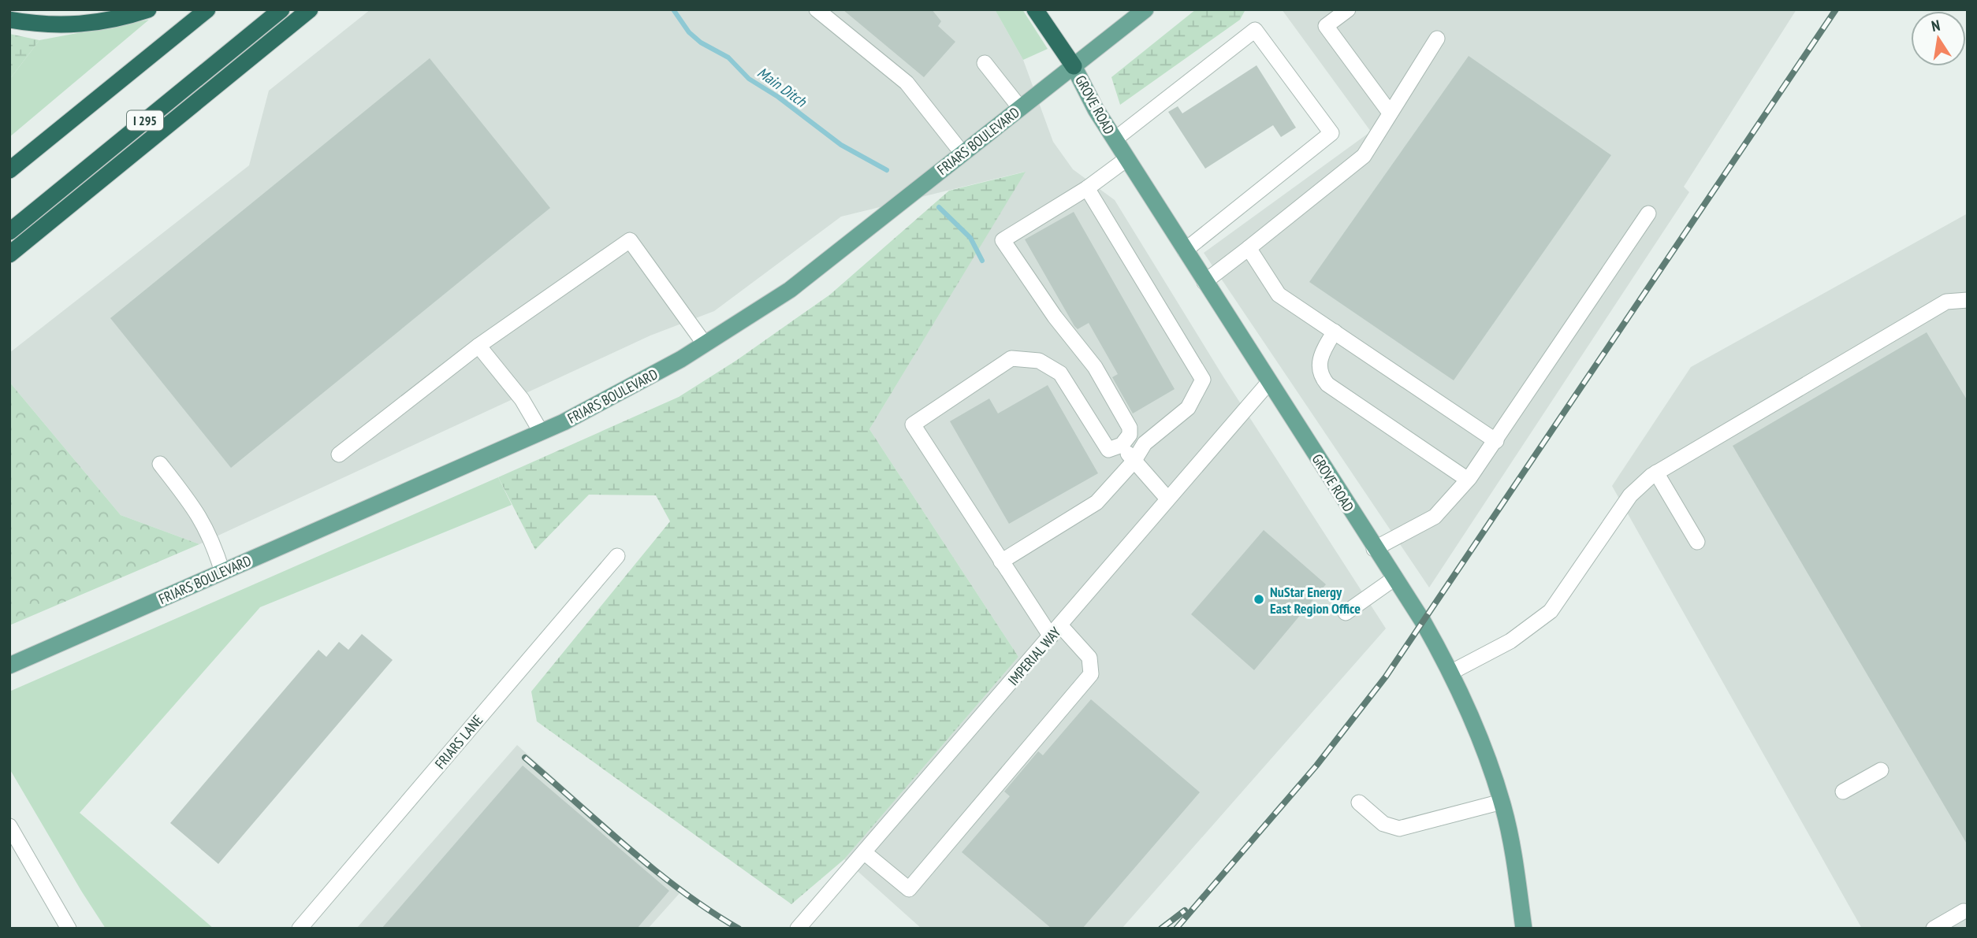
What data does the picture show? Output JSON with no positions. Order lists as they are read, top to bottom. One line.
{"streets":{"highway":["I 295"],"main road":["GROVE ROAD","FRIARS BOULEVARD"],"street":["IMPERIAL WAY","FRIARS LANE"]},"crossings":[["GROVE ROAD","FRIARS BOULEVARD"],["GROVE ROAD","IMPERIAL WAY"]],"water":["Main Ditch"],"places":["NuStar Energy East Region Office"],"north":"top"}
